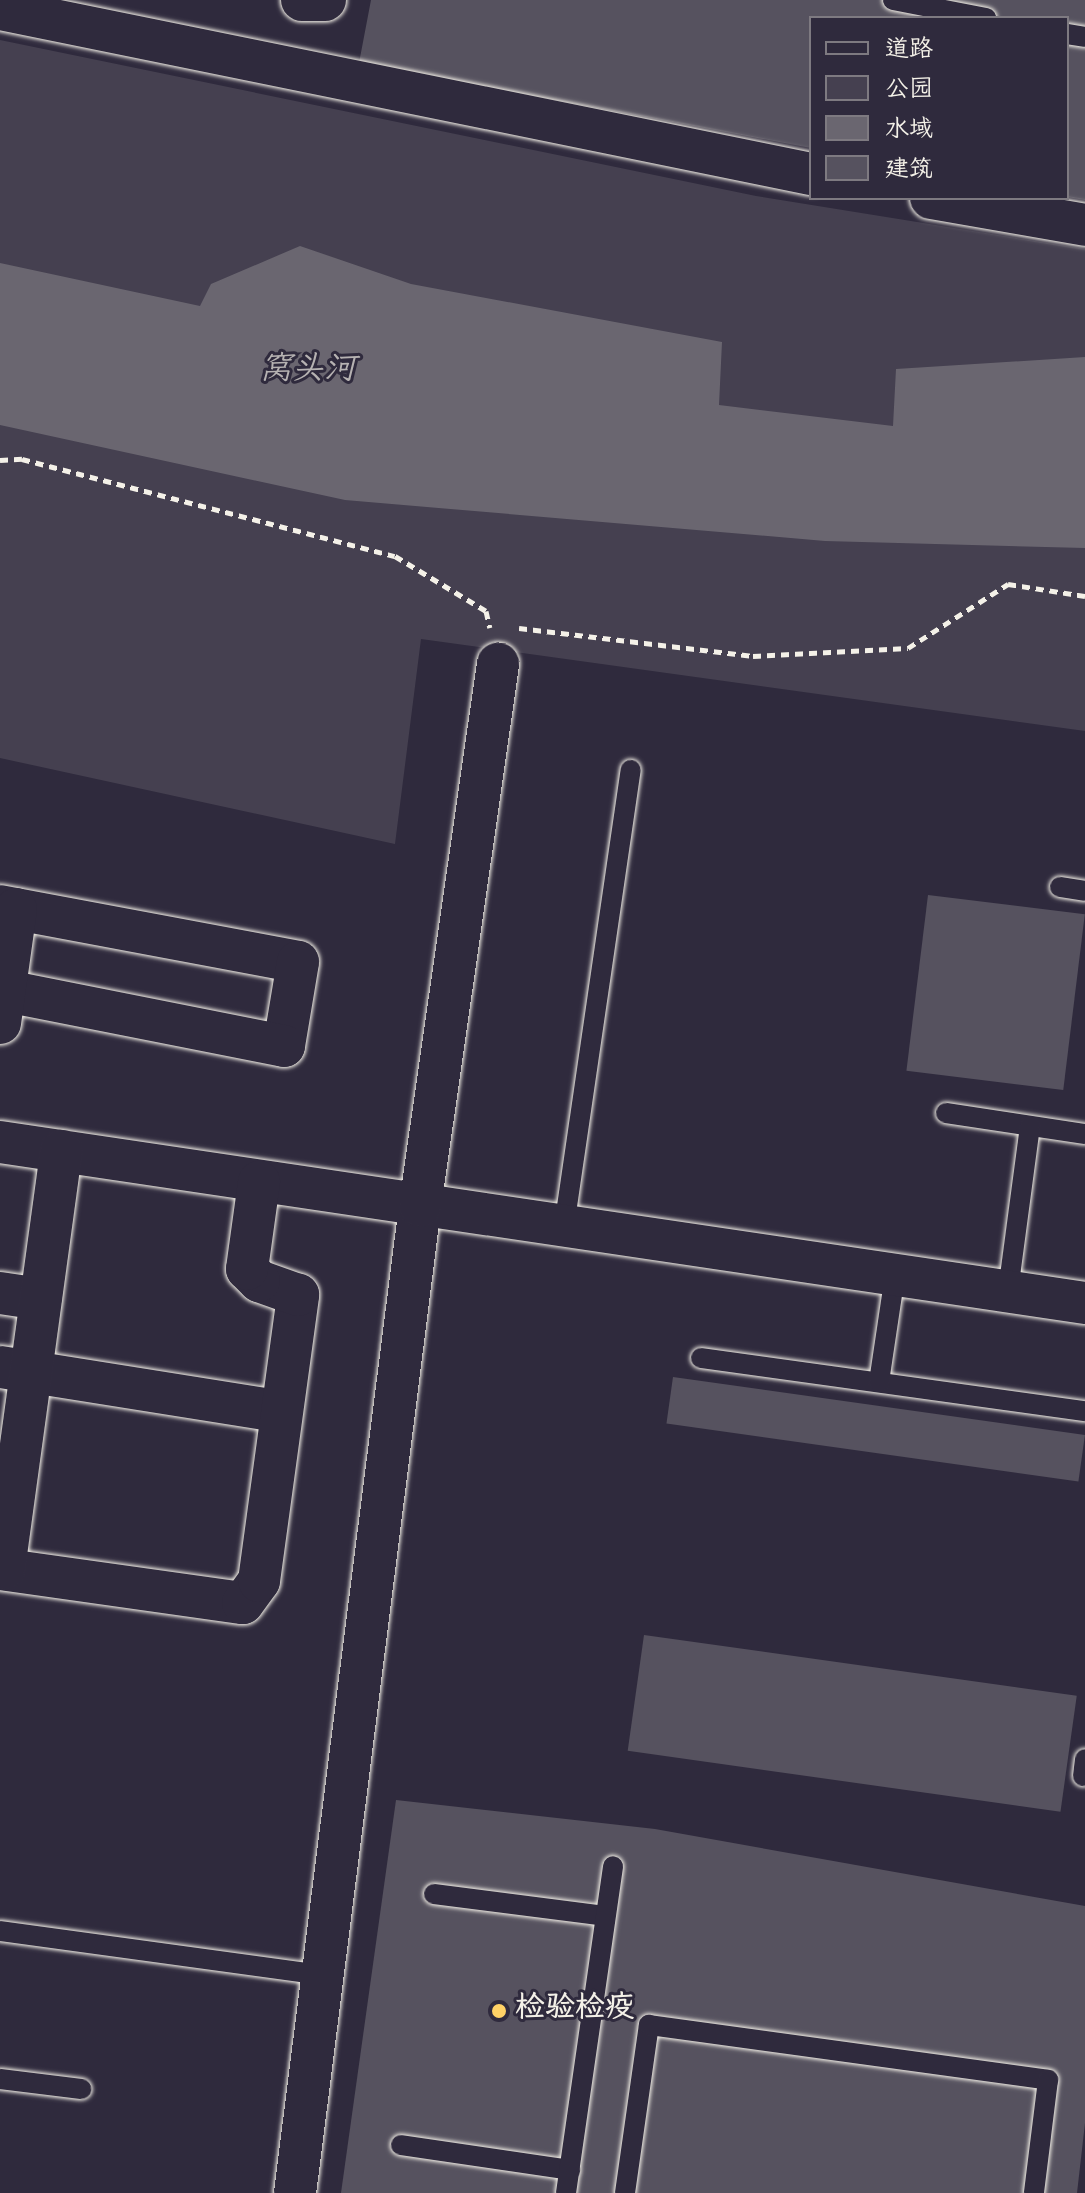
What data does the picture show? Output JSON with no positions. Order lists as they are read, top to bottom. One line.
{"water":["窝头河"],"places":["检验检疫"],"legend":["道路","公园","水域","建筑"]}
